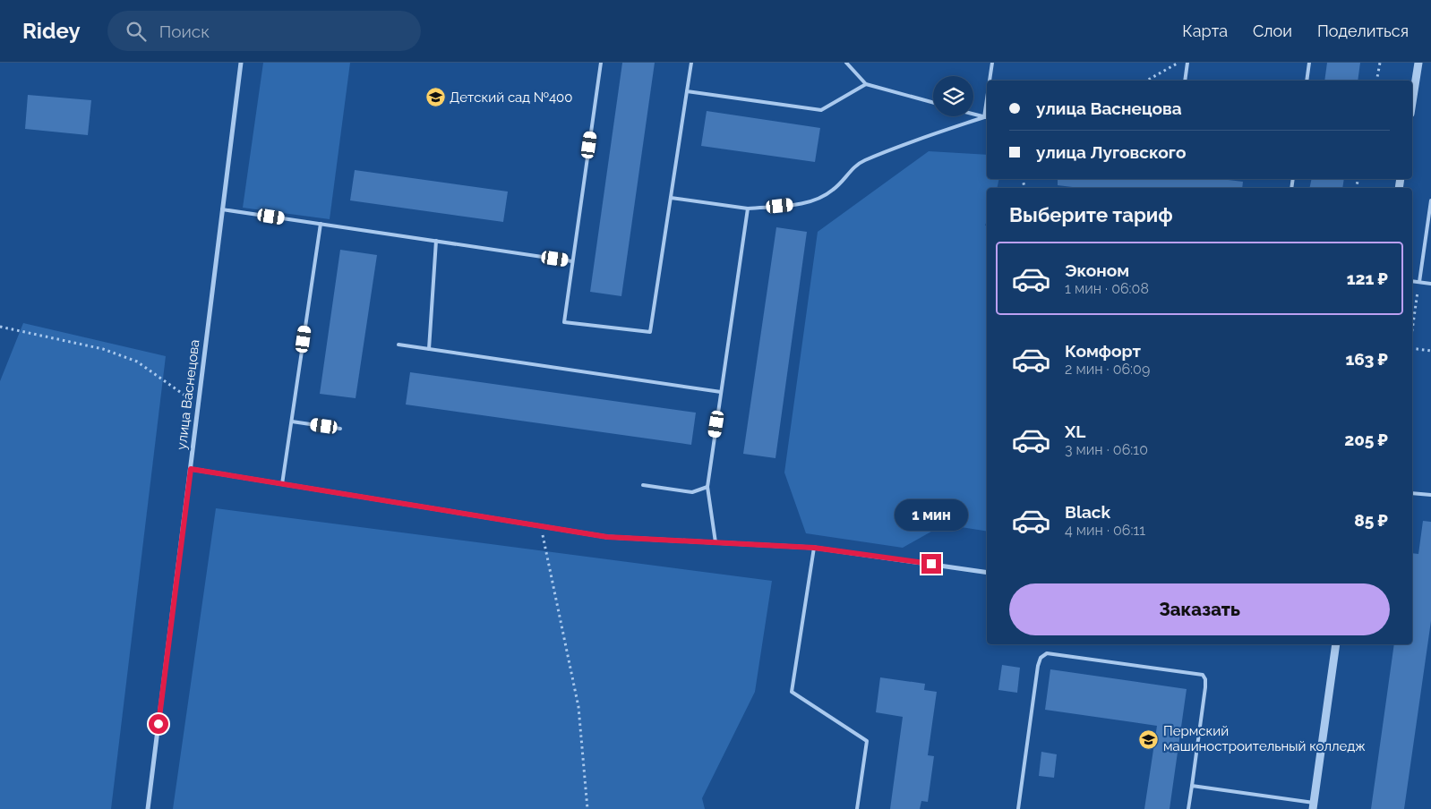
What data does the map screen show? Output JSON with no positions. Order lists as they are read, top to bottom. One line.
{"streets":{"street":["улица Васнецова"]},"places":{"school or university":["Детский сад №400","Пермский машиностроительный колледж"]},"page":{"header":"Ridey","search":"Поиск","nav":["Карта","Слои","Поделиться"],"banner":["улица Васнецова","улица Луговского"],"heading":"Выберите тариф","list":[{"name":"Эконом","note":"1 мин · 06:08","value":"121 ₽"},{"name":"Комфорт","note":"2 мин · 06:09","value":"163 ₽"},{"name":"XL","note":"3 мин · 06:10","value":"205 ₽"},{"name":"Black","note":"4 мин · 06:11","value":"85 ₽"}],"bubble":"1 мин","buttons":"Заказать"}}
